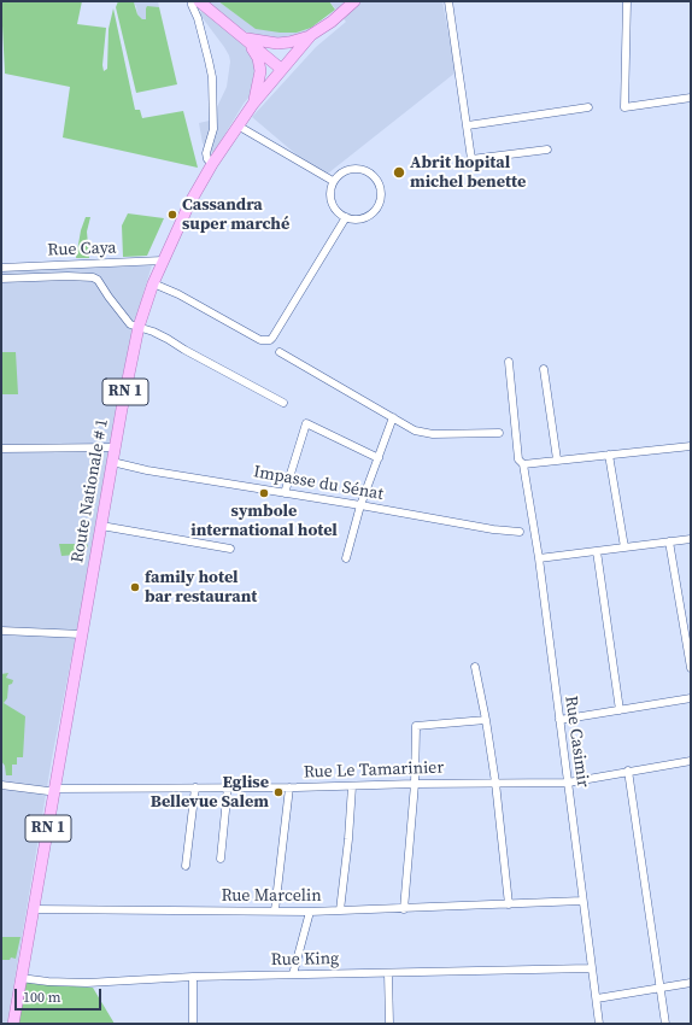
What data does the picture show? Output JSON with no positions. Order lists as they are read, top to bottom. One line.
{"streets":{"main road":["RN 1","Route Nationale # 1"],"street":["Rue Caya","Impasse du Sénat","Rue Casimir","Rue Le Tamarinier","Rue Marcelin","Rue King"]},"crossings":[["Rue Caya","Route Nationale # 1"],["Impasse du Sénat","Route Nationale # 1"],["Route Nationale # 1","Rue Le Tamarinier"],["Route Nationale # 1","Rue Marcelin"],["Route Nationale # 1","Rue King"],["Rue Casimir","Rue Le Tamarinier"],["Rue Casimir","Rue Marcelin"],["Rue Casimir","Rue King"]],"places":["Abrit hopital michel benette","Cassandra super marché","symbole international hotel","family hotel bar restaurant","Eglise Bellevue Salem"],"scale_bar":"100 m"}
